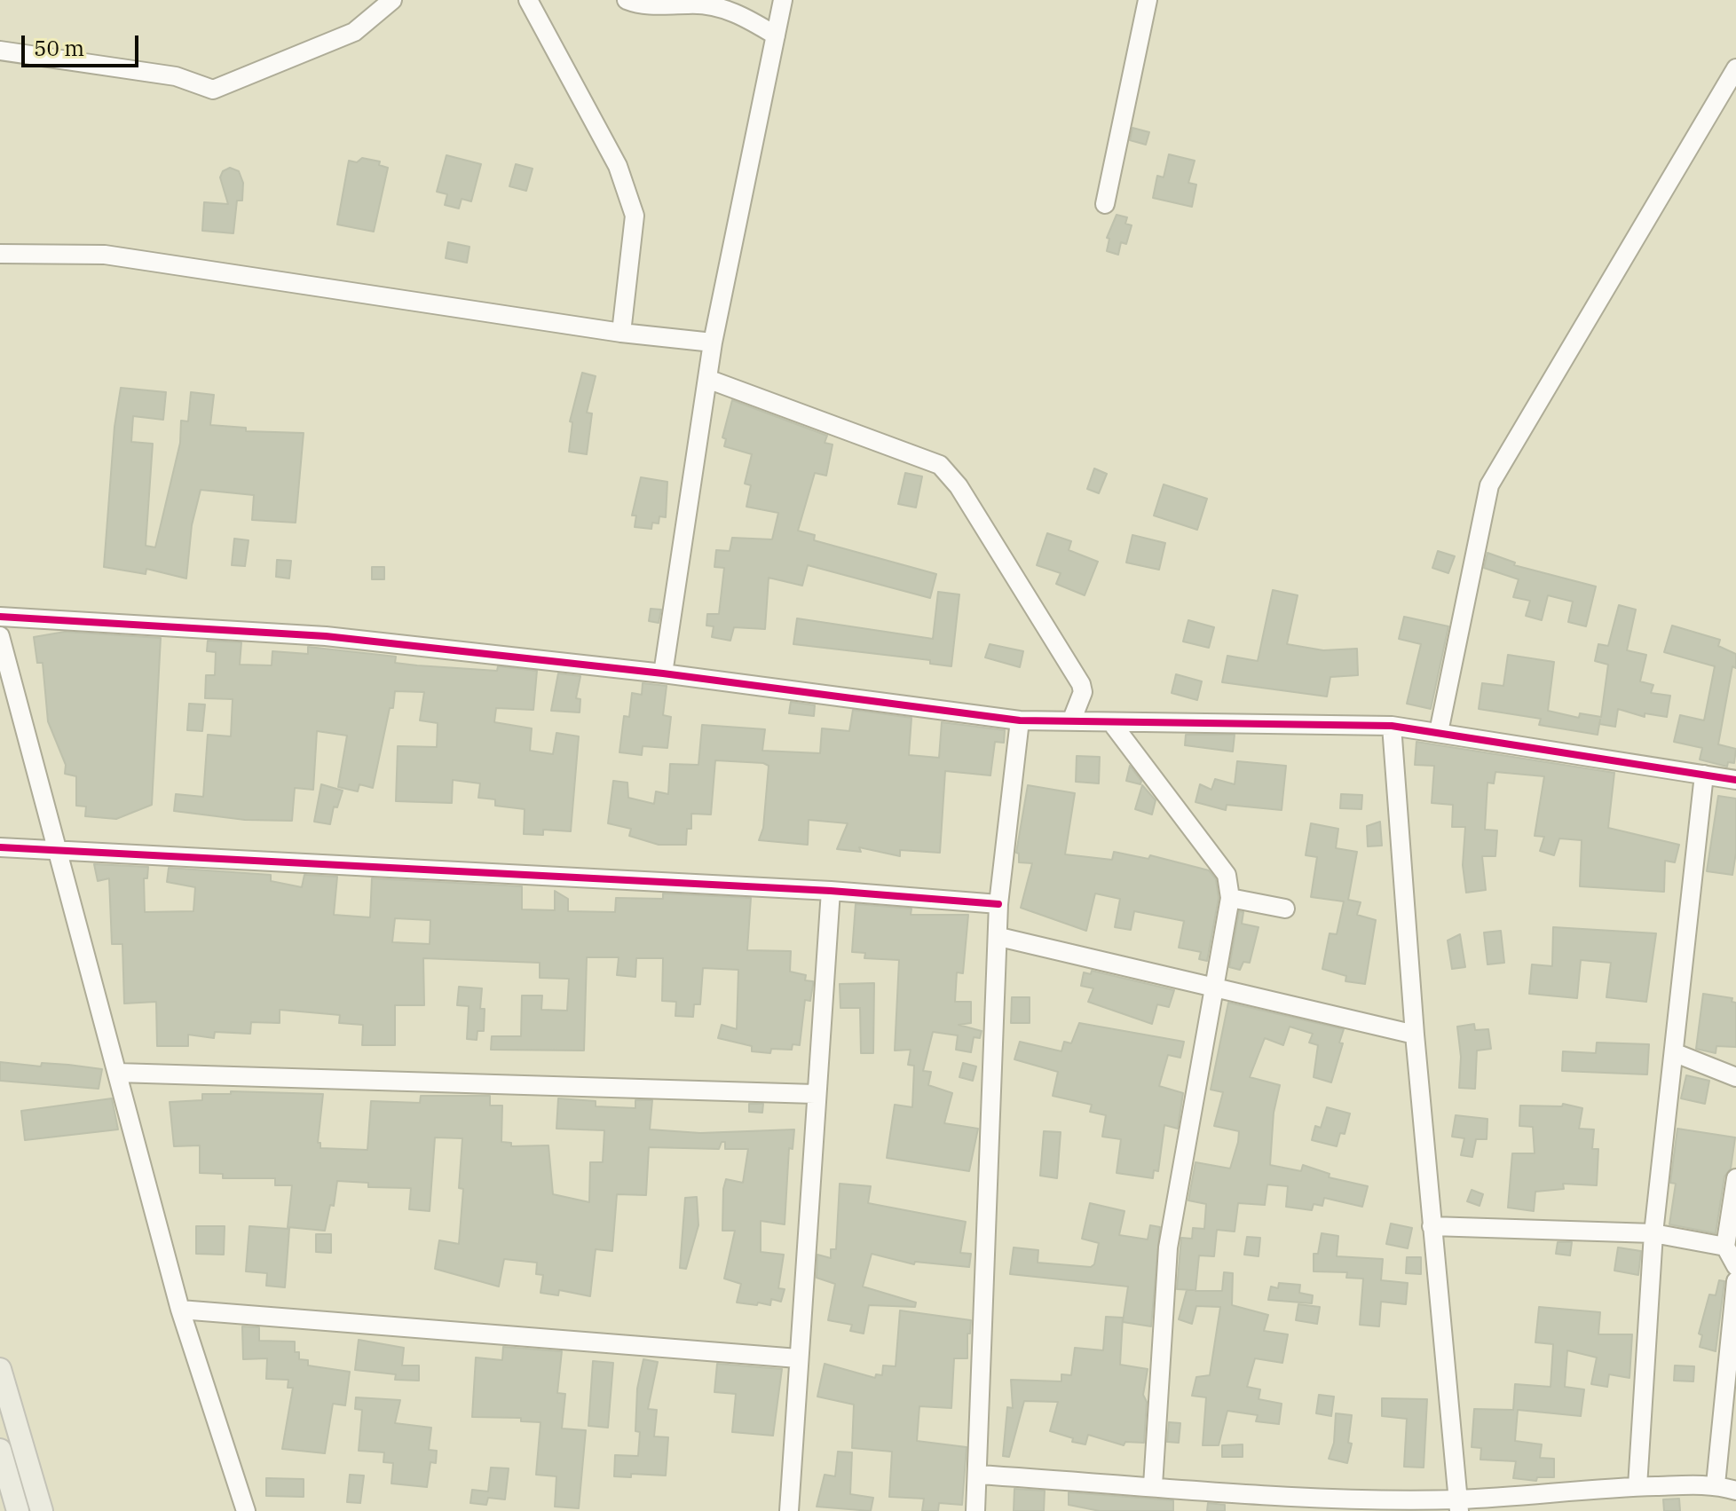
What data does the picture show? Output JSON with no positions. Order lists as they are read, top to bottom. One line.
{"scale_bar":"50 m"}
